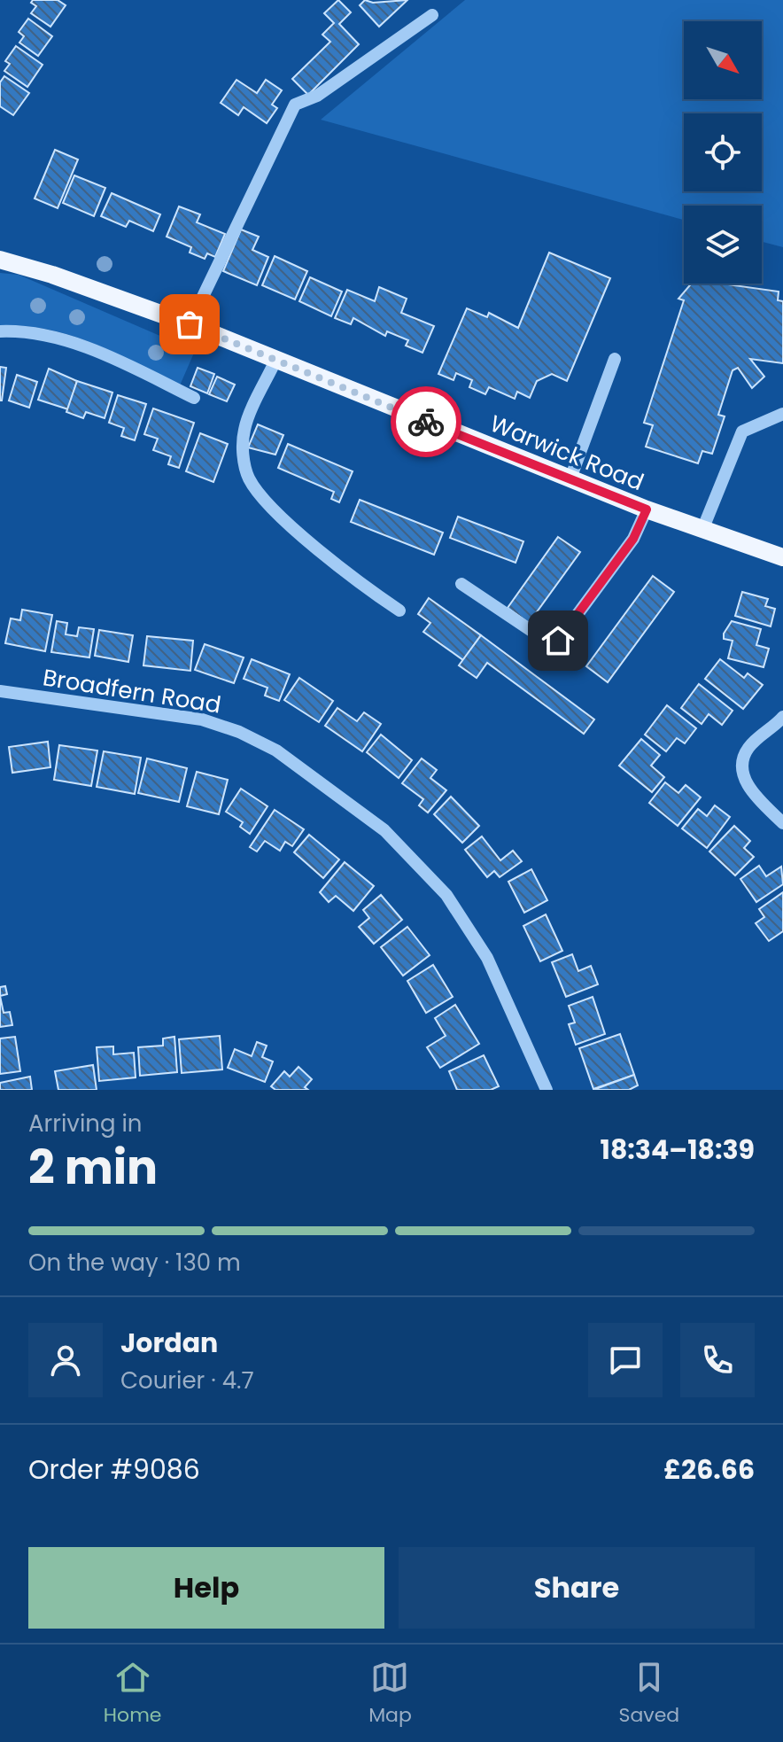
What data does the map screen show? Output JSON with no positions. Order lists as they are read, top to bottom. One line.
{"streets":{"main road":["Warwick Road"],"street":["Broadfern Road"]},"north":"bottom right","page":{"heading":["2 min","Arriving in","18:34–18:39"],"panel":["Jordan","Courier · 4.7","Order #9086","£26.66"],"bar":"On the way · 130 m","buttons":["Help","Share"],"tabs":["Home","Map","Saved"]}}
